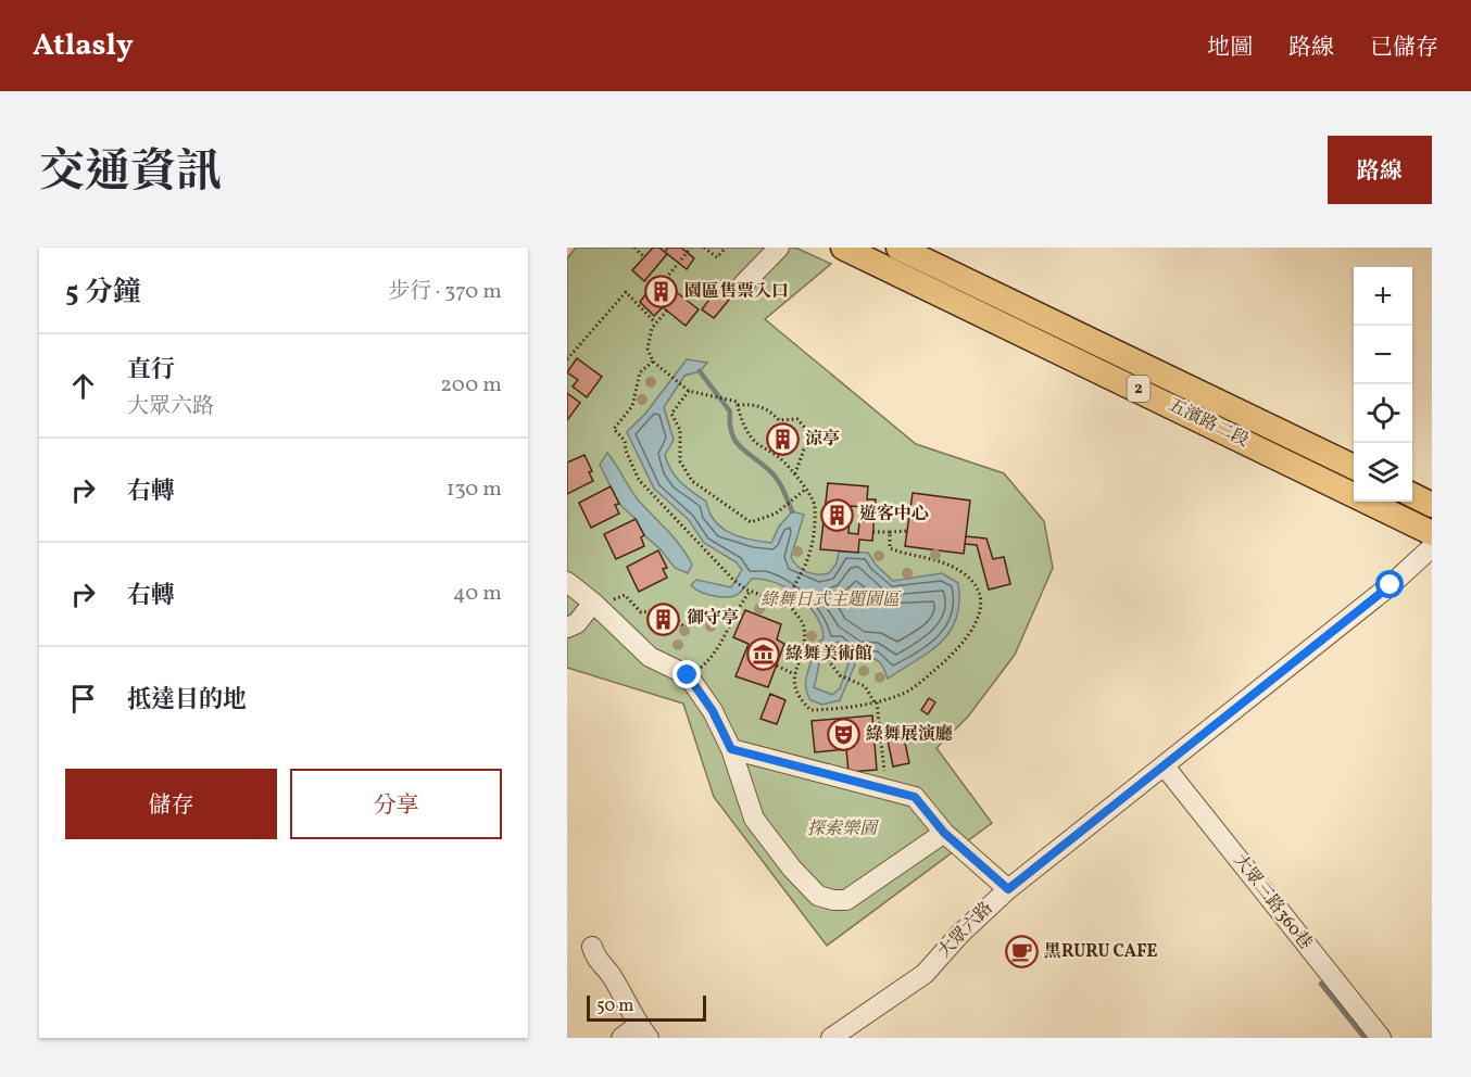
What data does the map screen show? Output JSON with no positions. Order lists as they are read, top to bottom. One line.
{"streets":{"main road":["2","五濱路二段"],"street":["大眾三路360巷","大眾六路"]},"crossings":[["大眾三路360巷","大眾六路"]],"parks":["綠舞日式主題園區","探索樂園"],"places":{"building":["園區售票入口","涼亭","遊客中心","御守亭"],"museum":["綠舞美術館"],"theatre":["綠舞展演廳"],"cafe":["黑RURU CAFE"]},"scale_bar":"50 m","page":{"header":"Atlasly","nav":["地圖","路線","已儲存"],"title":"交通資訊","buttons":["路線",["儲存","分享"]],"heading":["5 分鐘","步行 · 370 m"],"map_buttons":["+","−"],"list":[["直行","大眾六路","200 m"],["右轉","130 m"],["右轉","40 m"],"抵達目的地"],"scale":"50 m"}}
